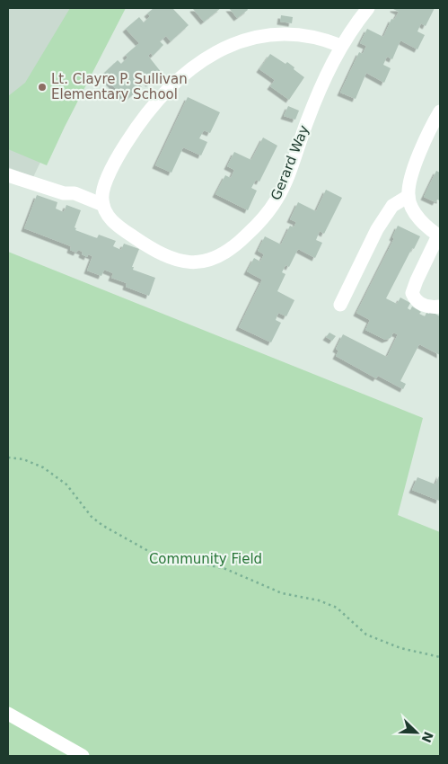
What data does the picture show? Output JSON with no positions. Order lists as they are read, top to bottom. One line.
{"streets":{"street":["Gerard Way"]},"parks":["Community Field"],"places":["Lt. Clayre P. Sullivan Elementary School"],"north":"bottom right"}
